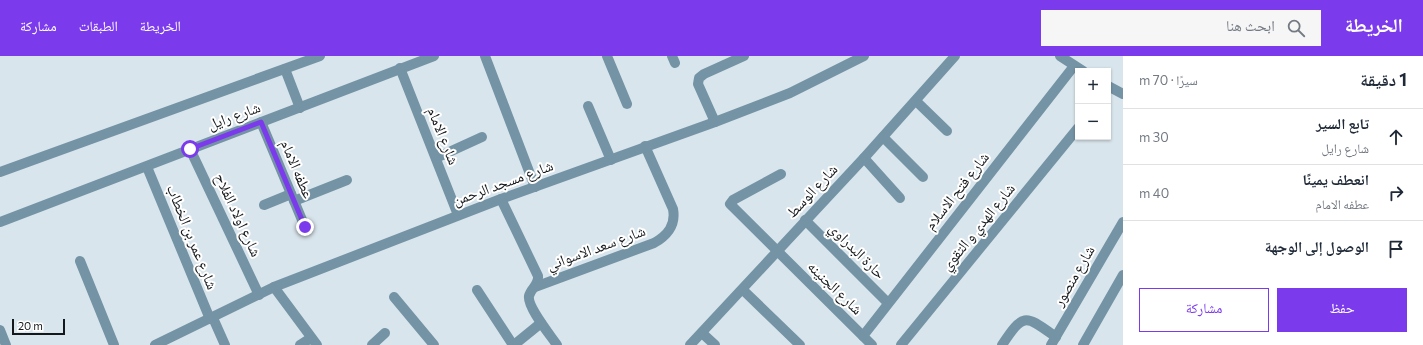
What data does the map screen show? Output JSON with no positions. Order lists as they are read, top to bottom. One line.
{"streets":{"street":["شارع رايل","شارع الامام","عطفه الامام","شارع مسجد الرحمن","شارع الوسط","شارع فتح الاسلام","شارع اولاد الفلاح","شارع الهدي و التقوي","شارع عمر بن الخطاب","شارع سعد الاسواني","حارة البدراوي","شارع منصور","شارع الجنينه"]},"crossings":[["شارع رايل","شارع الامام"],["شارع رايل","عطفه الامام"],["شارع رايل","شارع اولاد الفلاح"],["شارع رايل","شارع عمر بن الخطاب"],["شارع الامام","شارع مسجد الرحمن"],["شارع مسجد الرحمن","شارع اولاد الفلاح"],["شارع مسجد الرحمن","شارع عمر بن الخطاب"],["شارع مسجد الرحمن","شارع سعد الاسواني"],["شارع الوسط","حارة البدراوي"],["شارع الوسط","شارع الجنينه"],["شارع فتح الاسلام","حارة البدراوي"],["شارع فتح الاسلام","شارع الجنينه"]],"scale_bar":"20 m","page":{"header":"الخريطة","search":"ابحث هنا","nav":["الخريطة","الطبقات","مشاركة"],"heading":["1 دقيقة","سيرًا · 70 m"],"map_buttons":["+","−"],"list":[["تابع السير","شارع رايل","30 m"],["انعطف يمينًا","عطفه الامام","40 m"],"الوصول إلى الوجهة"],"buttons":["حفظ","مشاركة"],"scale":"20 m"}}
